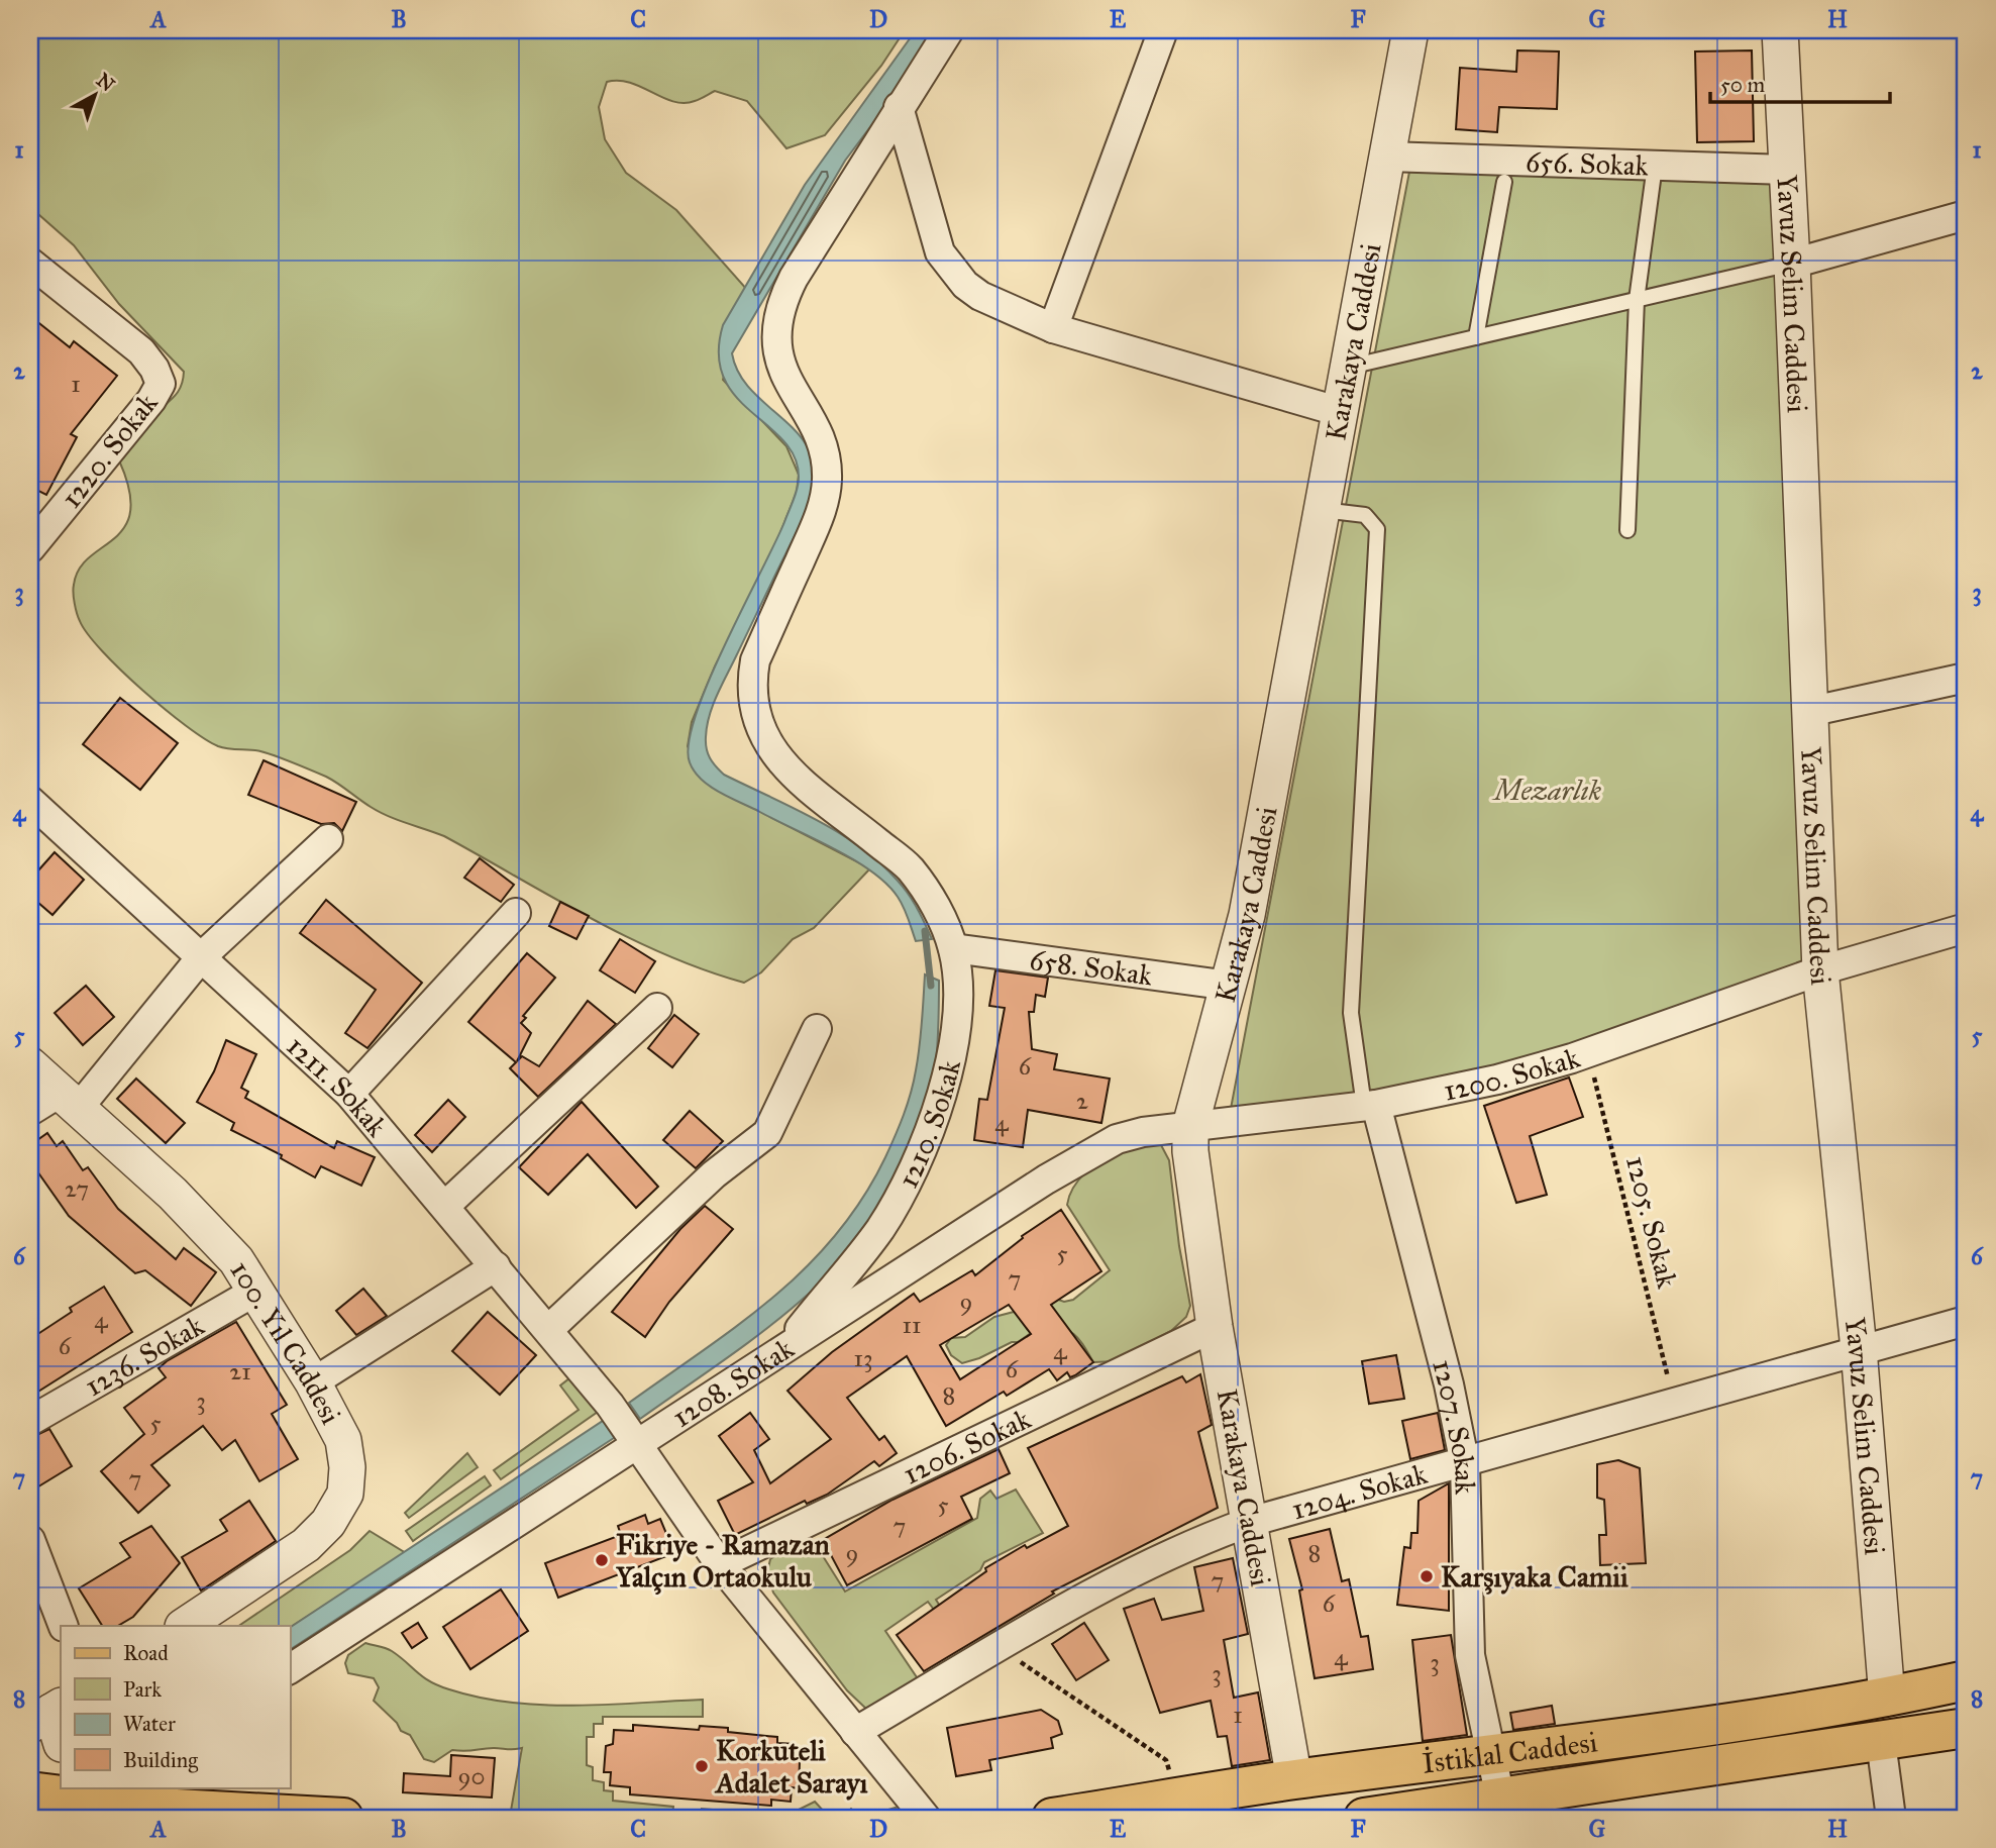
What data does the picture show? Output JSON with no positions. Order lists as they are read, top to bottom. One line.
{"streets":{"main road":["İstiklal Caddesi"],"street":["656. Sokak","Yavuz Selim Caddesi","Karakaya Caddesi","1220. Sokak","658. Sokak","1200. Sokak","1211. Sokak","1210. Sokak","100. Yıl Caddesi","1236. Sokak","1208. Sokak","1207. Sokak","1206. Sokak","1204. Sokak"],"path":["1205. Sokak"]},"crossings":[["656. Sokak","Yavuz Selim Caddesi"],["656. Sokak","Karakaya Caddesi"],["Yavuz Selim Caddesi","1200. Sokak"],["Yavuz Selim Caddesi","1204. Sokak"],["Yavuz Selim Caddesi","İstiklal Caddesi"],["Karakaya Caddesi","658. Sokak"],["Karakaya Caddesi","1200. Sokak"],["Karakaya Caddesi","1208. Sokak"],["Karakaya Caddesi","1206. Sokak"],["Karakaya Caddesi","1204. Sokak"],["Karakaya Caddesi","İstiklal Caddesi"],["658. Sokak","1210. Sokak"],["1200. Sokak","1205. Sokak"],["1200. Sokak","1208. Sokak"],["1200. Sokak","1207. Sokak"],["1211. Sokak","1208. Sokak"],["1211. Sokak","1206. Sokak"],["1211. Sokak","1204. Sokak"],["1210. Sokak","1208. Sokak"],["1205. Sokak","1204. Sokak"],["100. Yıl Caddesi","1236. Sokak"],["1207. Sokak","1204. Sokak"],["1207. Sokak","İstiklal Caddesi"]],"parks":["Mezarlık"],"places":["Fikriye - Ramazan Yalçın Ortaokulu","Karşıyaka Camii","Korkuteli Adalet Sarayı"],"house_numbers":["1","6","2","4","27","5","7","9","4","11","6","4","13","6","21","8","3","5","7","5","7","9","8","7","6","4","3","3","1","90"],"legend":["Road","Park","Water","Building"],"scale_bar":"50 m","north":"top right","grid":{"columns":["A","B","C","D","E","F","G","H"],"rows":["1","2","3","4","5","6","7","8"]}}
